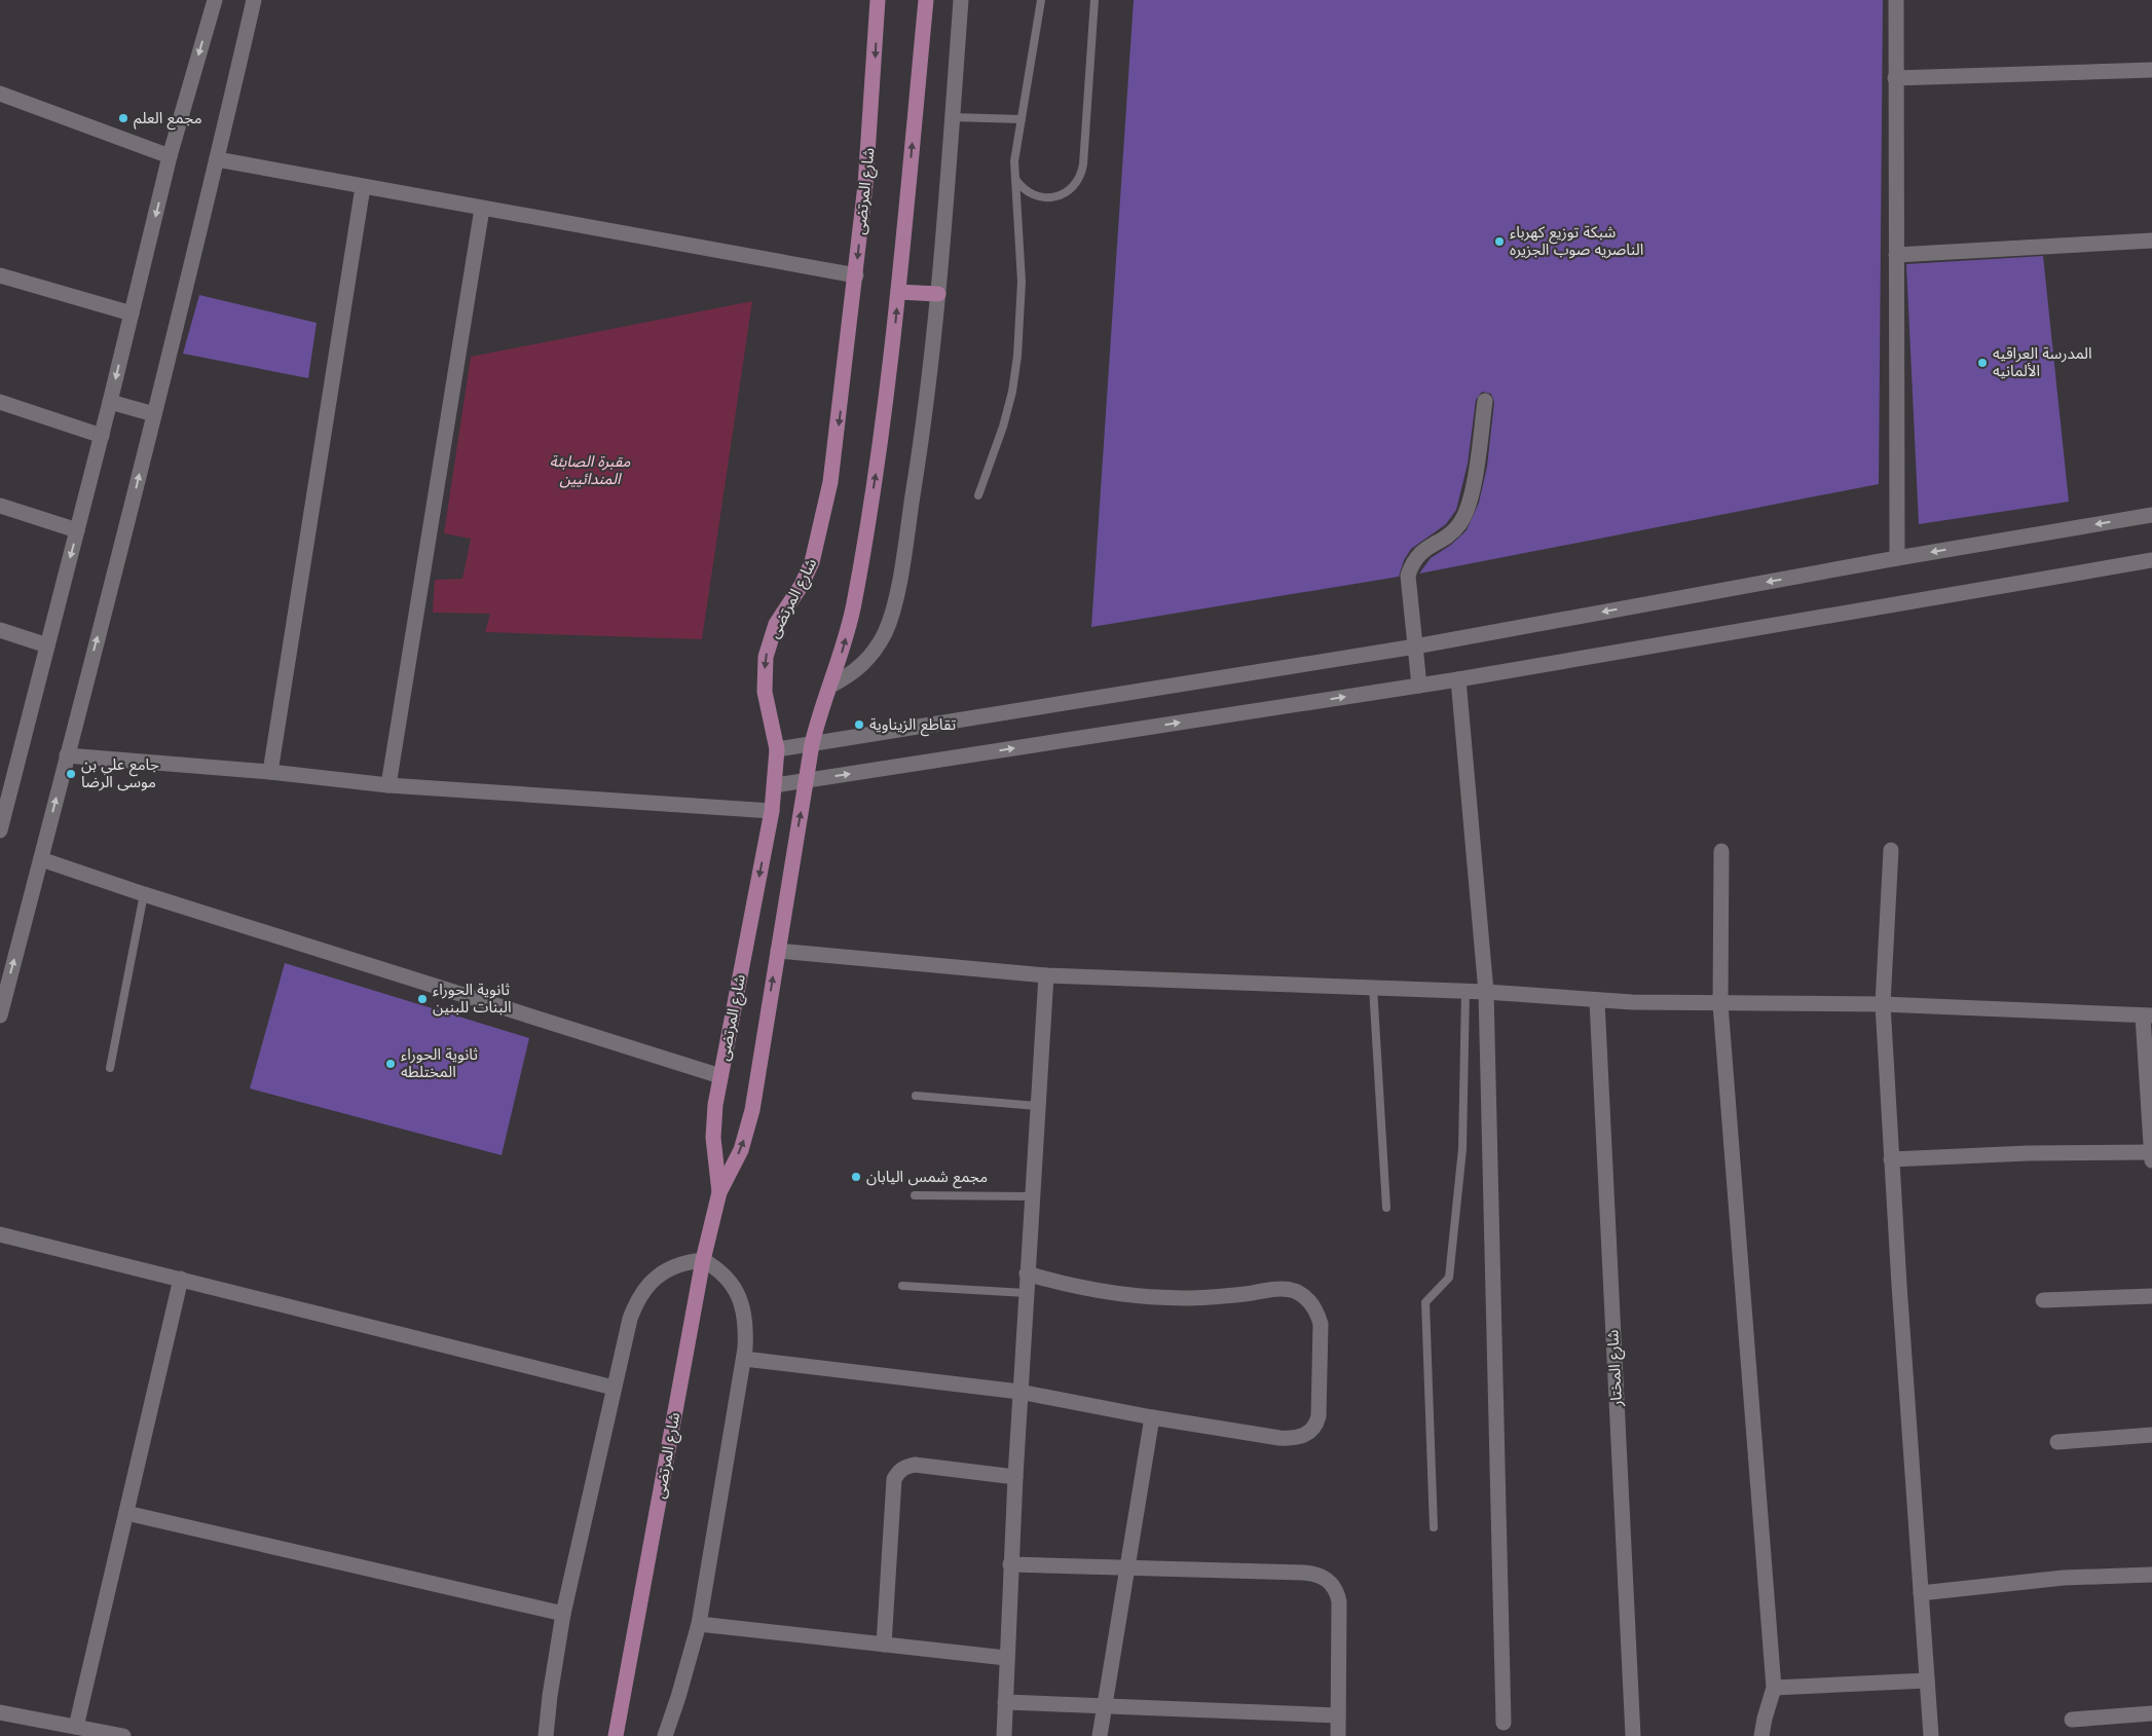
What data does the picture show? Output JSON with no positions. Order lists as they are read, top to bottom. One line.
{"streets":{"main road":["شارع المرتضى"],"street":["شارع المختار"]},"parks":["مقبرة الصابئة المندائيين"],"places":["مجمع العلم","شبكة توزيع كهرباء الناصريه صوب الجزيره","المدرسة العراقيه الألمانيه","تقاطع الزيناوية","جامع علي بن موسى الرضا","ثانوية الحوراء البنات للبنين","ثانوية الحوراء المختلطه","مجمع شمس اليابان"]}
